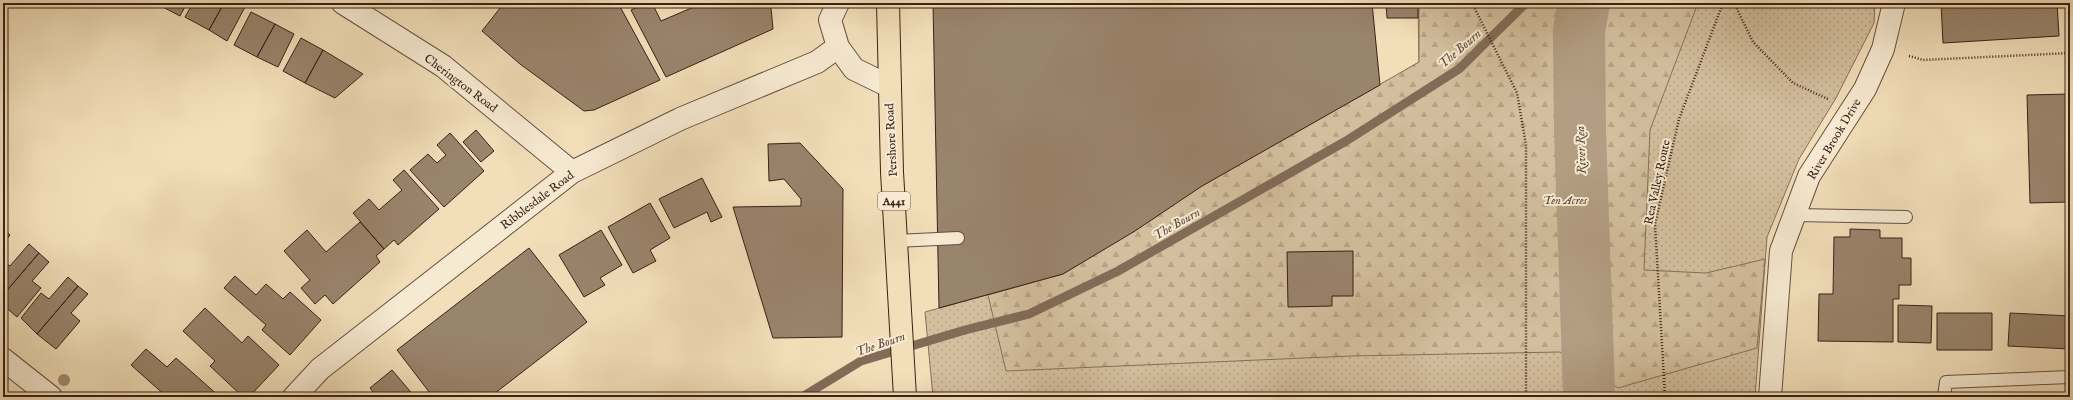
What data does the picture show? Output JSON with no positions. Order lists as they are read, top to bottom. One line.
{"streets":{"main road":["Pershore Road","A441"],"street":["Cherington Road","River Brook Drive","Ribblesdale Road"],"path":["Rea Valley Route"]},"crossings":[["Cherington Road","Ribblesdale Road"]],"water":["The Bourn","River Rea"],"parks":["Ten Acres"]}
